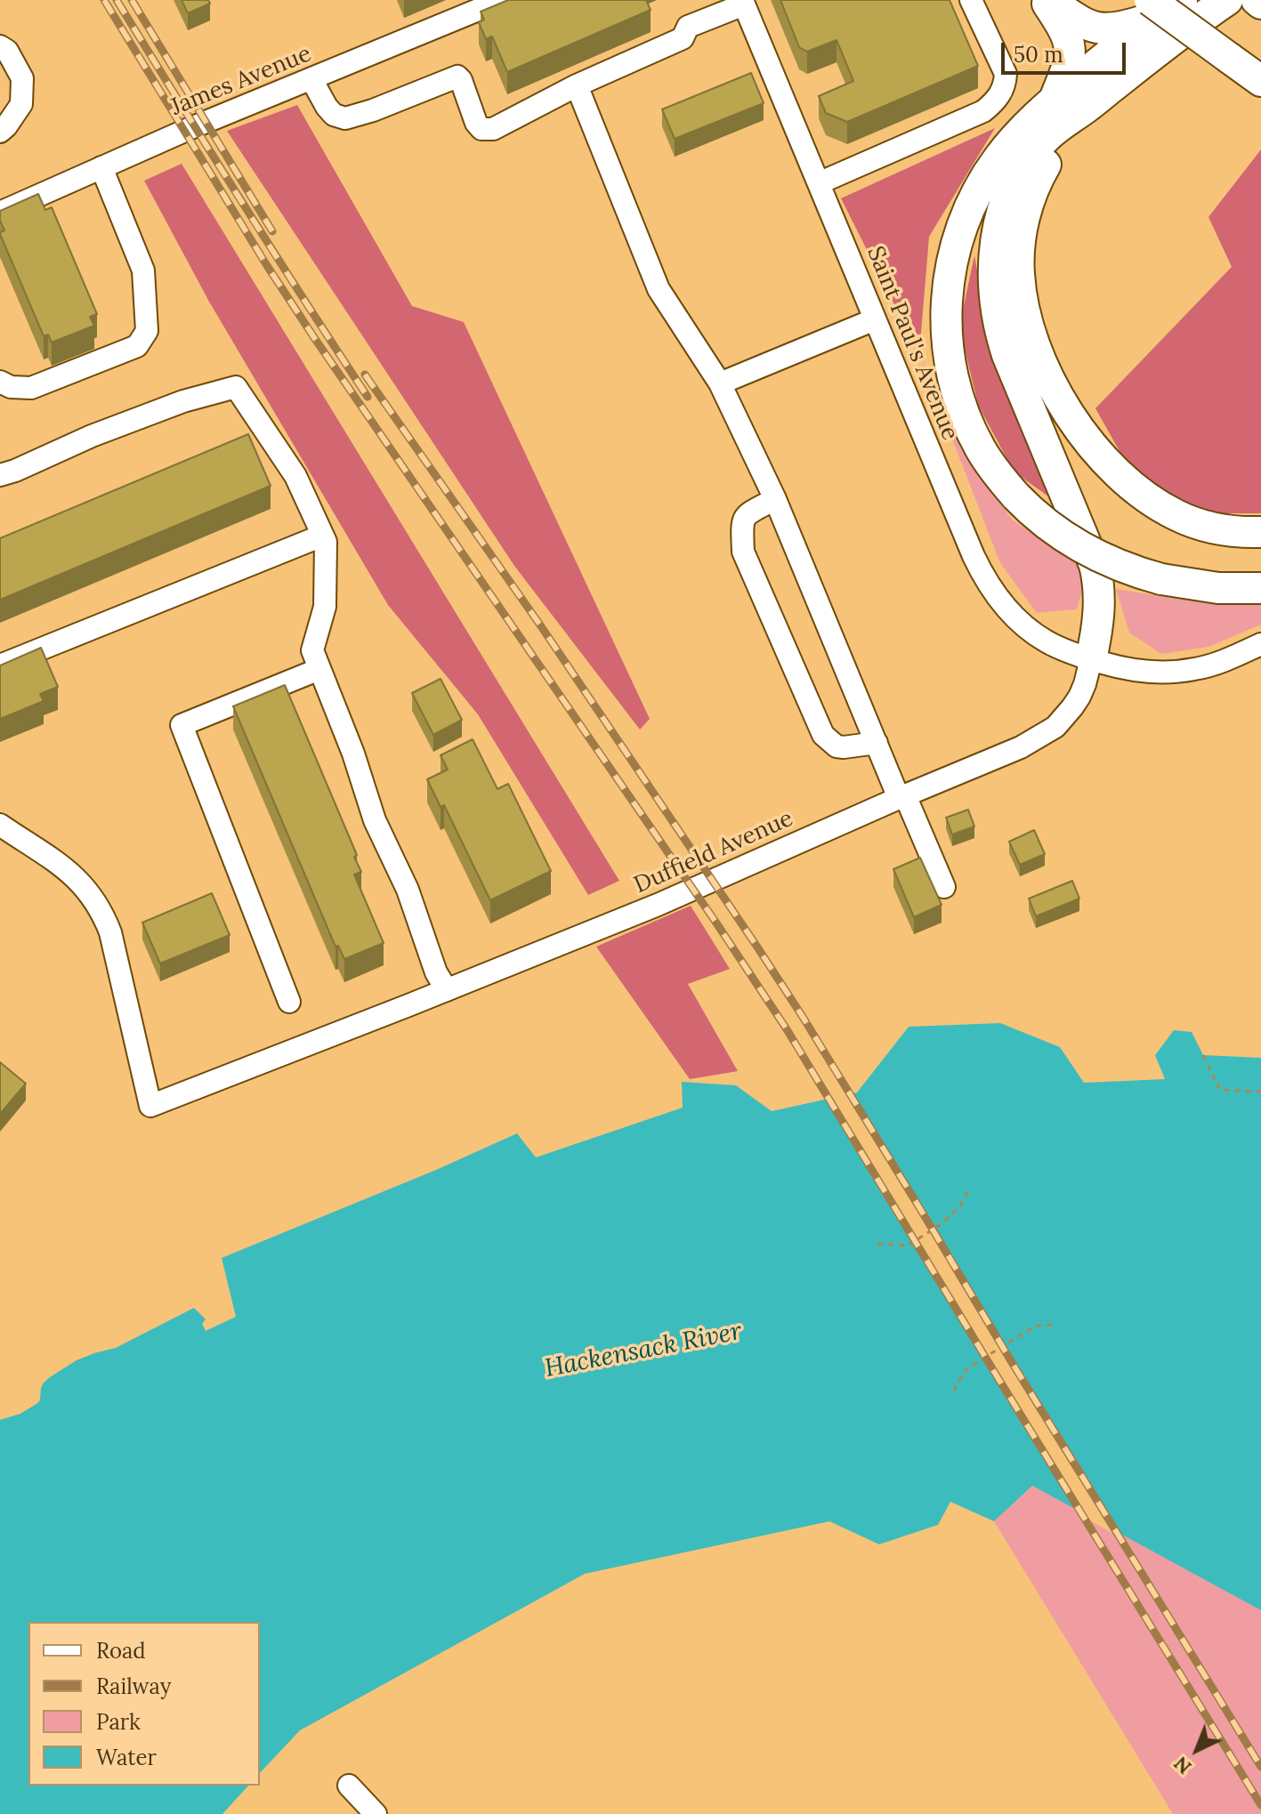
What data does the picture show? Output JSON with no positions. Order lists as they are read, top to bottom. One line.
{"streets":{"street":["James Avenue","Saint Paul's Avenue","Duffield Avenue"]},"crossings":[["Saint Paul's Avenue","Duffield Avenue"]],"water":["Hackensack River"],"legend":["Road","Railway","Park","Water"],"scale_bar":"50 m","north":"bottom left"}
